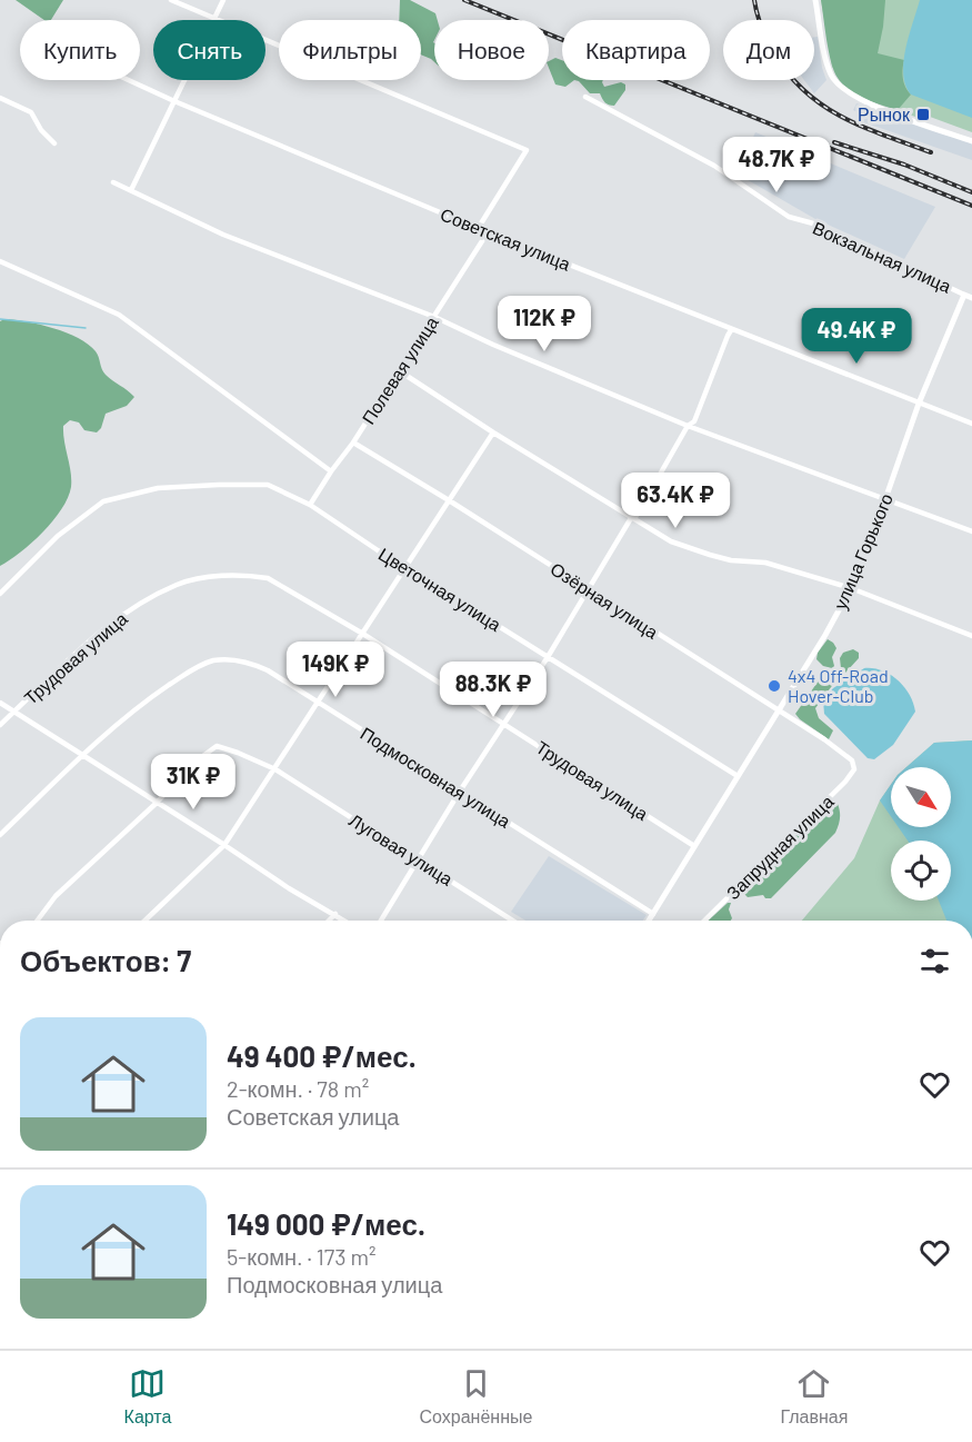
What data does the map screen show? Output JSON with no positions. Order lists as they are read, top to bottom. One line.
{"streets":{"street":["Советская улица","Вокзальная улица","Полевая улица","улица Горького","Цветочная улица","Озёрная улица","Трудовая улица","Подмосковная улица","Запрудная улица","Луговая улица"]},"crossings":[["Советская улица","Полевая улица"],["Советская улица","улица Горького"],["Вокзальная улица","улица Горького"],["Полевая улица","Цветочная улица"],["Полевая улица","Озёрная улица"],["улица Горького","Цветочная улица"],["улица Горького","Озёрная улица"],["улица Горького","Трудовая улица"],["улица Горького","Подмосковная улица"],["Озёрная улица","Запрудная улица"]],"places":{"transit":["Рынок"],"other":["4x4 Off-Road Hover-Club"]},"north":"bottom right","page":{"chip":["Купить","Снять","Фильтры","Новое","Квартира","Дом"],"price":["48.7K ₽","112K ₽","49.4K ₽","63.4K ₽","149K ₽","88.3K ₽","31K ₽"],"heading":"Объектов: 7","list":[{"name":"49 400 ₽/мес.","note":"2-комн. · 78 m² · Советская улица"},{"name":"149 000 ₽/мес.","note":"5-комн. · 173 m² · Подмосковная улица"}],"tabs":["Карта","Сохранённые","Главная"]}}
